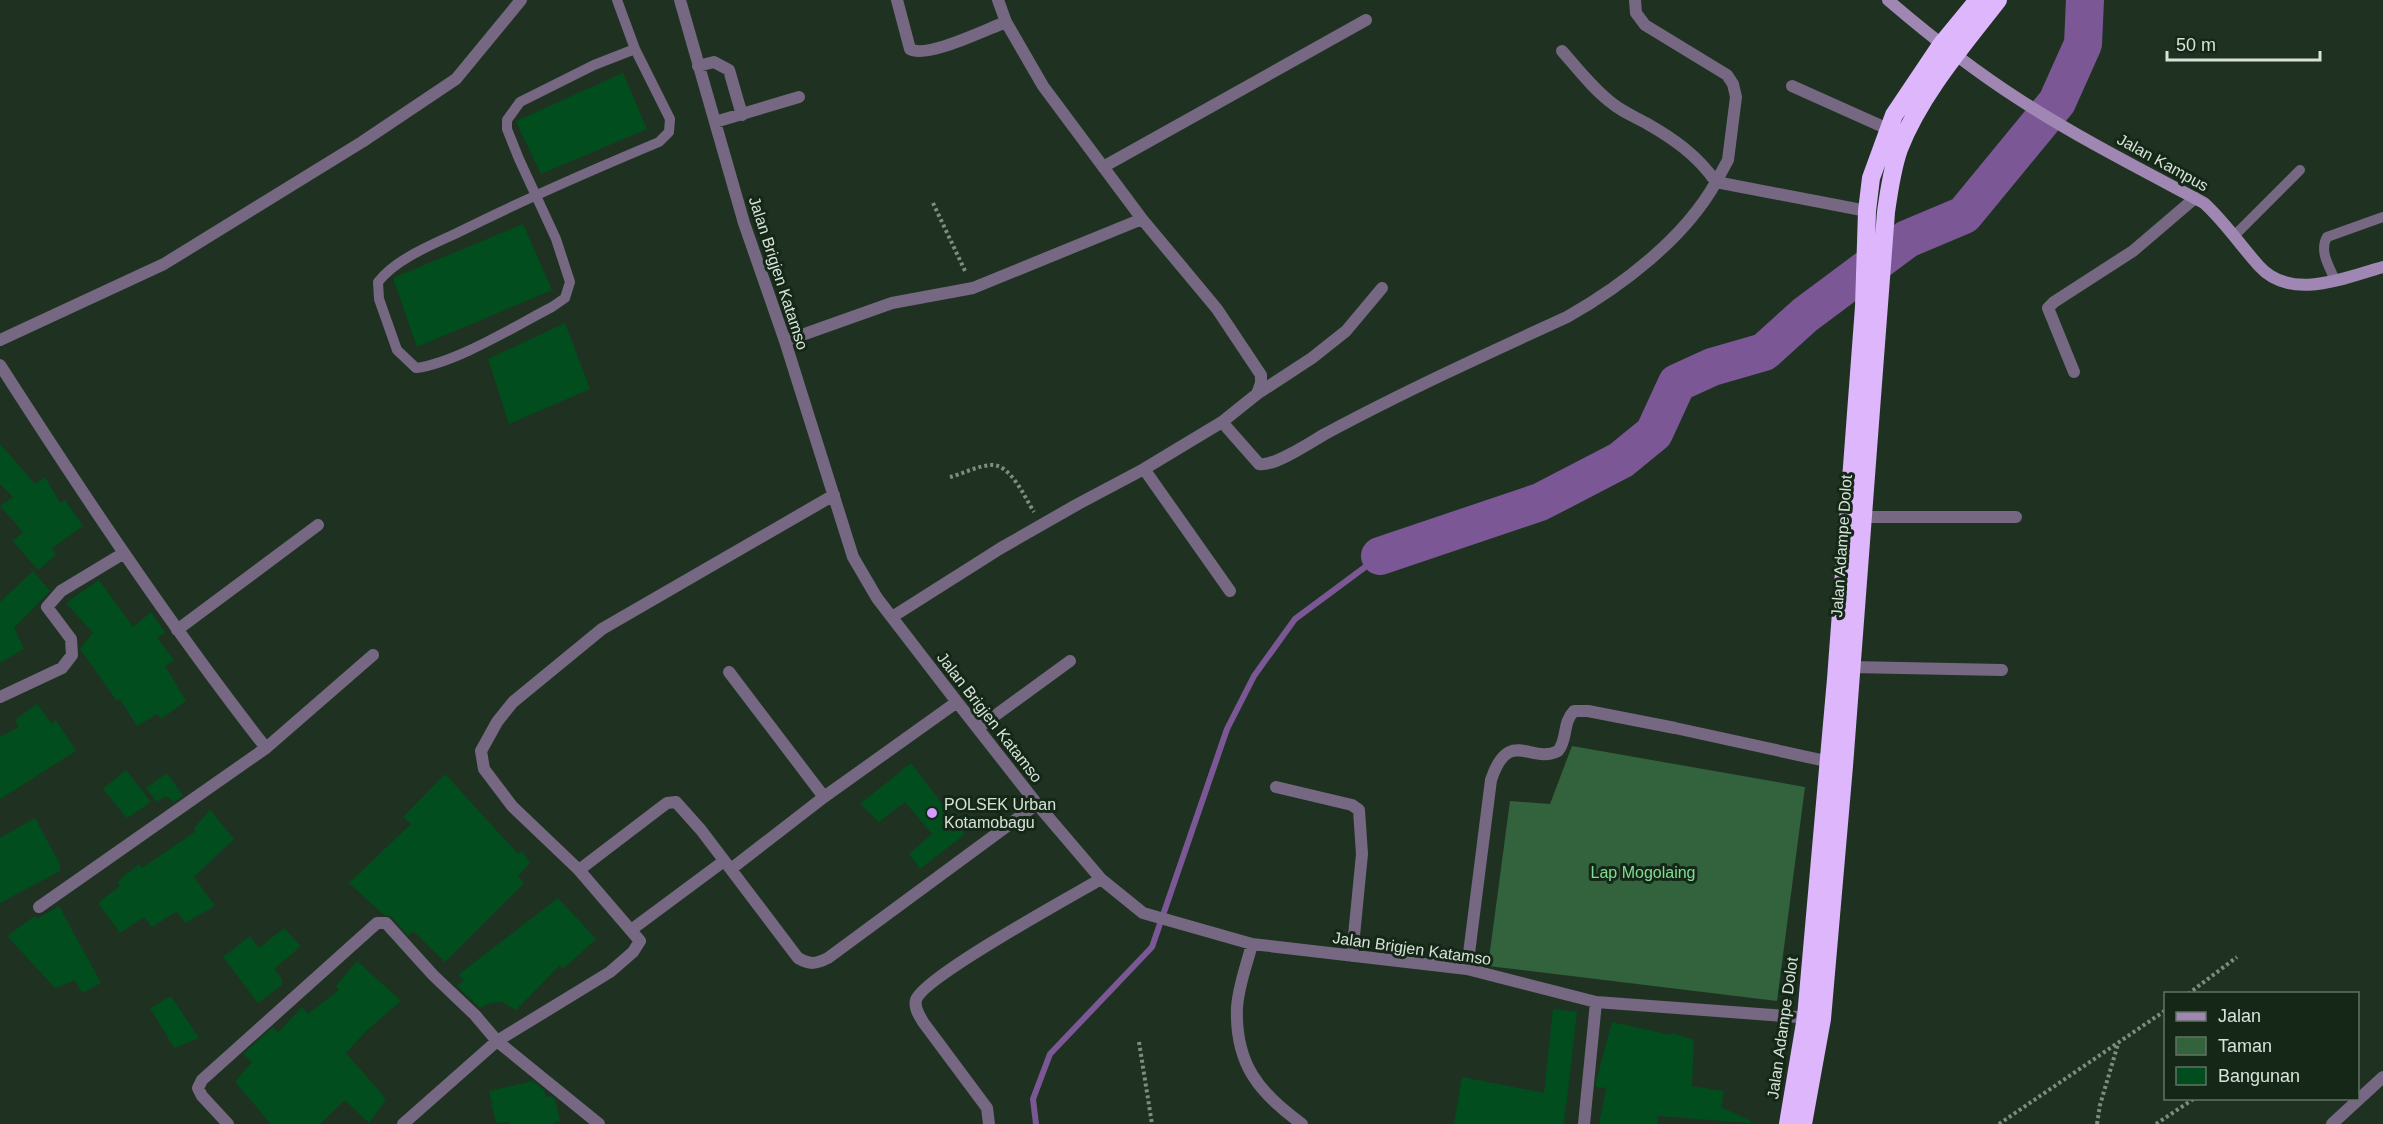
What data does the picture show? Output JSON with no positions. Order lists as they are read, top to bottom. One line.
{"streets":{"highway":["Jalan Adampe Dolot"],"street":["Jalan Kampus","Jalan Brigjen Katamso"]},"crossings":[["Jalan Kampus","Jalan Adampe Dolot"],["Jalan Brigjen Katamso","Jalan Adampe Dolot"]],"parks":["Lap Mogolaing"],"places":["POLSEK Urban Kotamobagu"],"legend":["Jalan","Taman","Bangunan"],"scale_bar":"50 m"}
